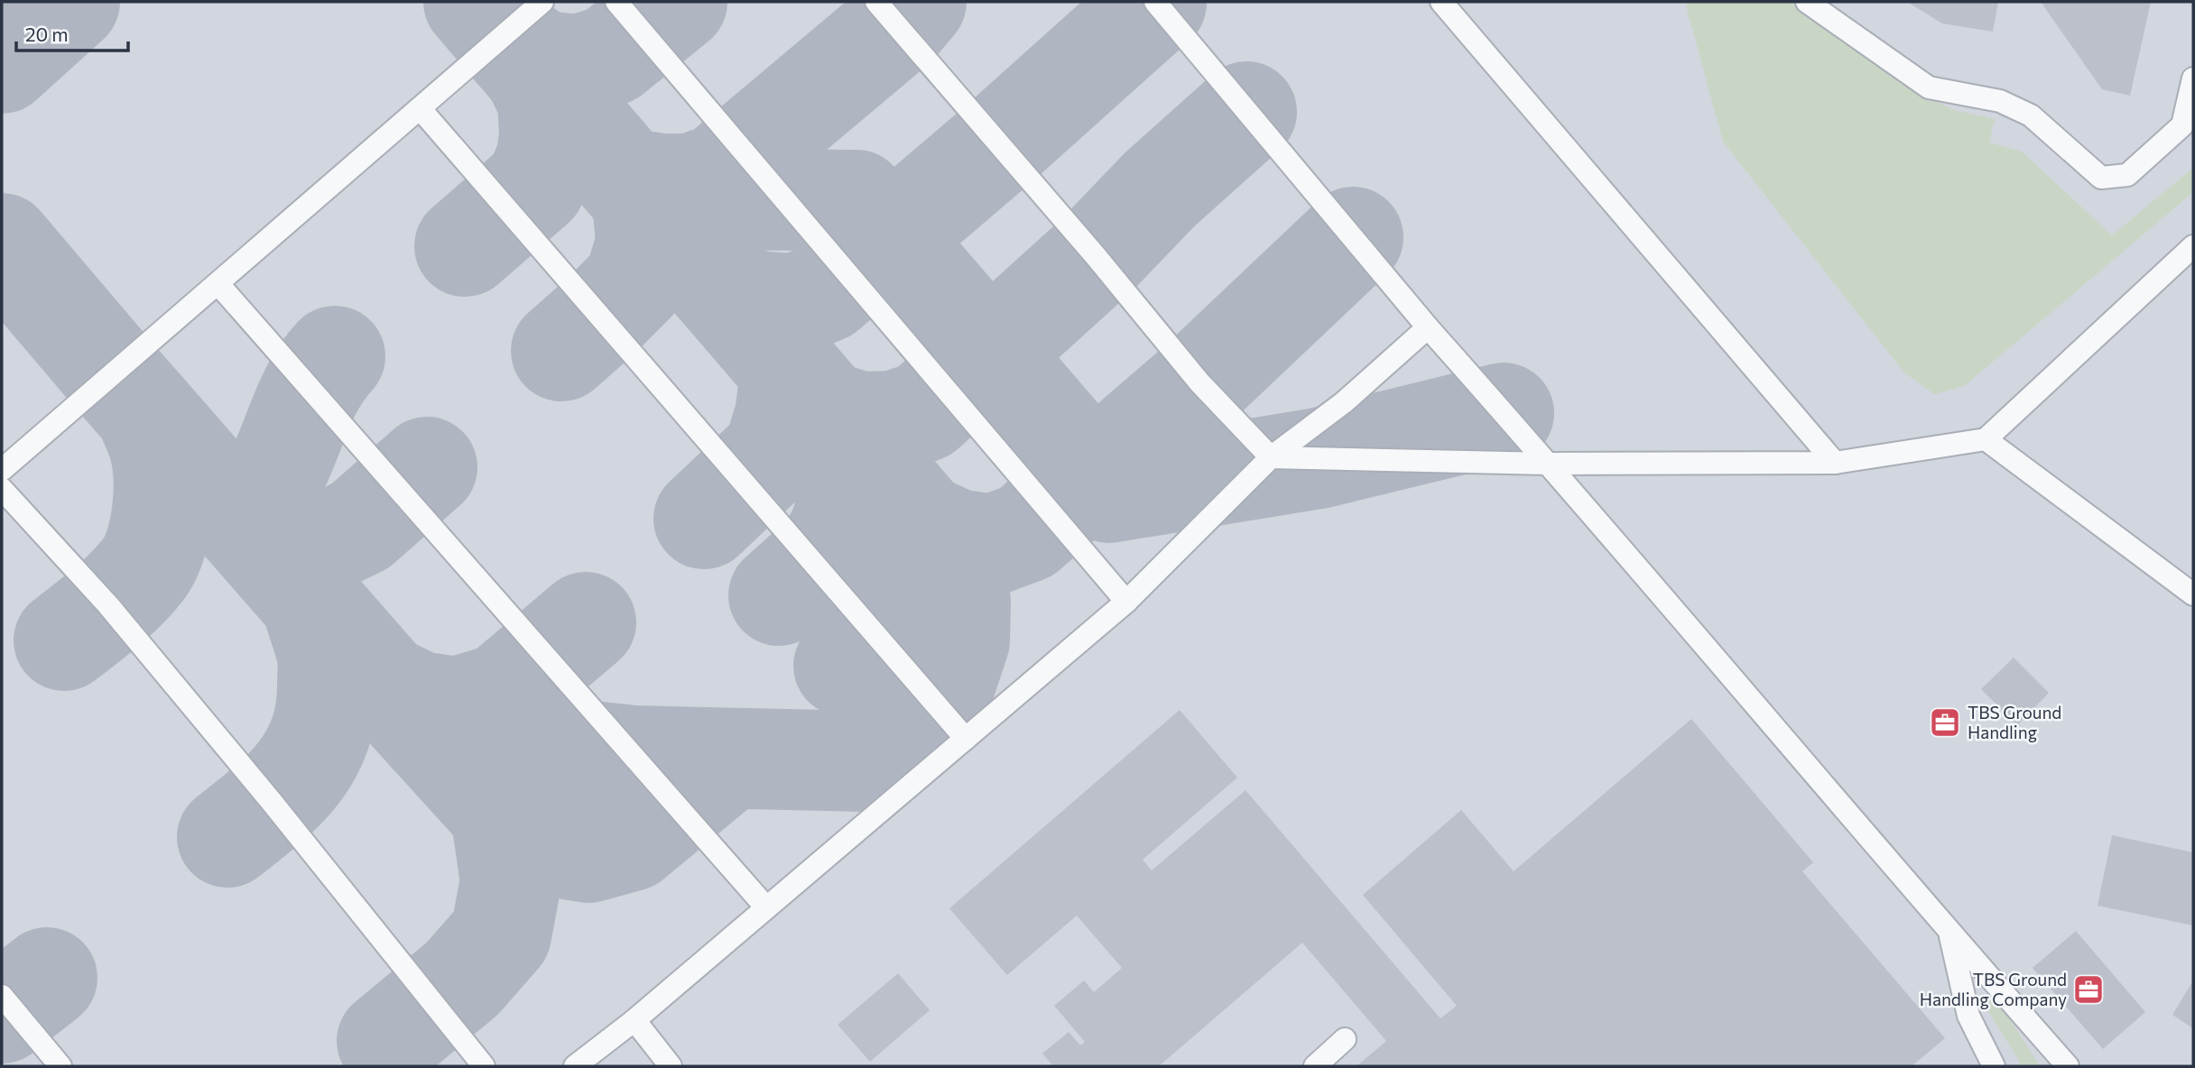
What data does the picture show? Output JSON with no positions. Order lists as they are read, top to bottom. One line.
{"places":{"office":["TBS Ground Handling","TBS Ground Handling Company"]},"scale_bar":"20 m"}
